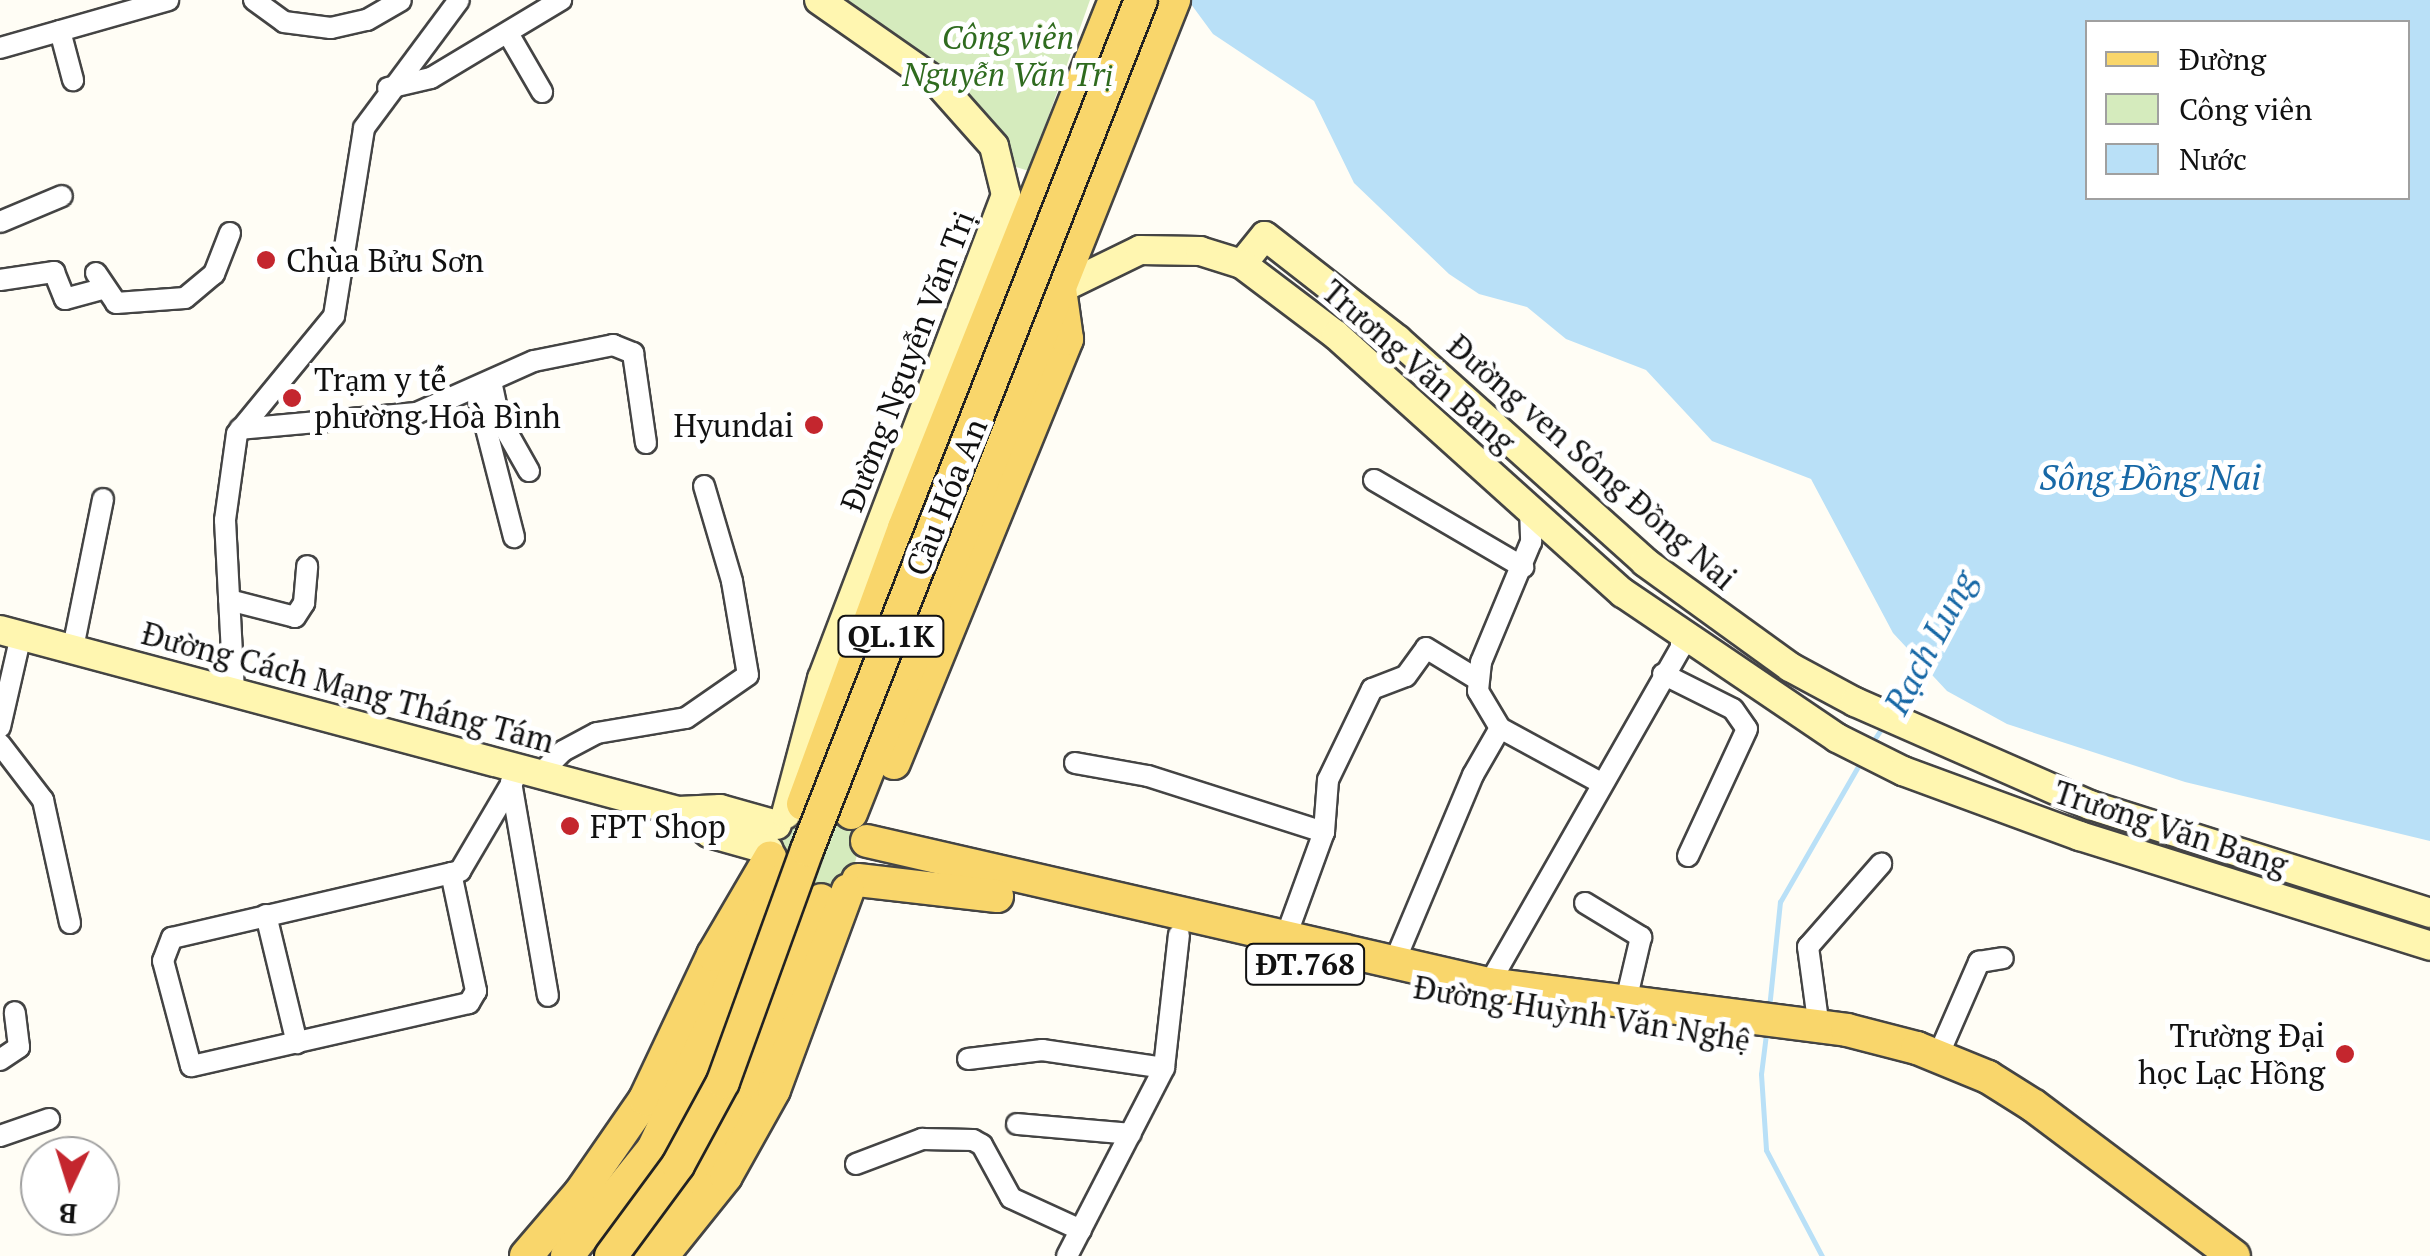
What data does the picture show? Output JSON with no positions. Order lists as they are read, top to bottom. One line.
{"streets":{"main road":["Đường Nguyễn Văn Trị","Trương Văn Bang","Đường ven Sông Đồng Nai","Cầu Hóa An","QL.1K","Đường Cách Mạng Tháng Tám","ĐT.768","Đường Huỳnh Văn Nghệ"]},"crossings":[["Đường Nguyễn Văn Trị","QL.1K"],["Trương Văn Bang","Đường ven Sông Đồng Nai"],["Cầu Hóa An","QL.1K"],["QL.1K","Đường Cách Mạng Tháng Tám"],["QL.1K","Đường Huỳnh Văn Nghệ"],["Đường Cách Mạng Tháng Tám","Đường Huỳnh Văn Nghệ"]],"water":["Sông Đồng Nai","Rạch Lung"],"parks":["Công viên Nguyễn Văn Trị"],"places":["Chùa Bửu Sơn","Trạm y tế phường Hoà Bình","Hyundai","FPT Shop","Trường Đại học Lạc Hồng"],"legend":["Đường","Công viên","Nước"],"north":"bottom"}
